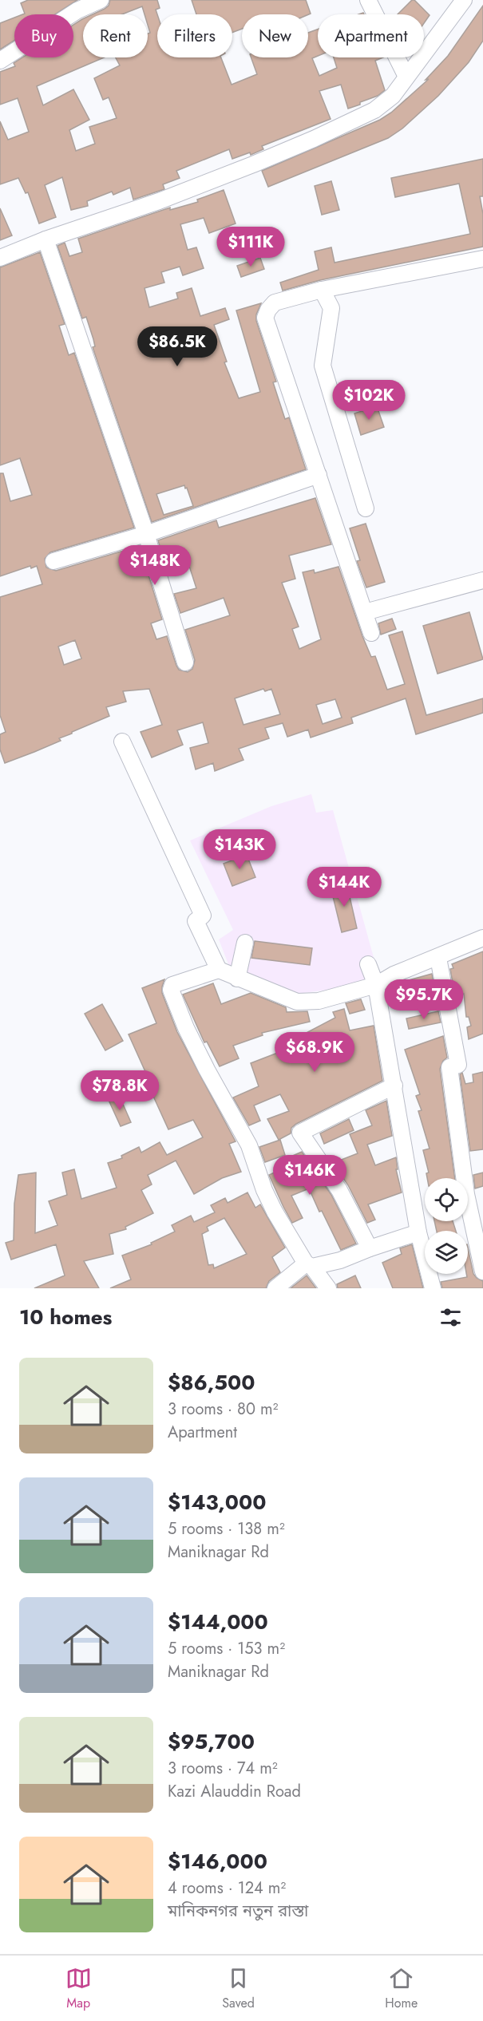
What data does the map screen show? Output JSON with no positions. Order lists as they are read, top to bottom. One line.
{"page":{"chip":["Buy","Rent","Filters","New","Apartment"],"price":["$111K","$86.5K","$102K","$148K","$143K","$144K","$95.7K","$68.9K","$78.8K","$146K"],"heading":"10 homes","list":[{"name":"$86,500","note":"3 rooms · 80 m² · Apartment"},{"name":"$143,000","note":"5 rooms · 138 m² · Maniknagar Rd"},{"name":"$144,000","note":"5 rooms · 153 m² · Maniknagar Rd"},{"name":"$95,700","note":"3 rooms · 74 m² · Kazi Alauddin Road"},{"name":"$146,000","note":"4 rooms · 124 m² · মানিকনগর নতুন রাস্তা"}],"tabs":["Map","Saved","Home"]}}
